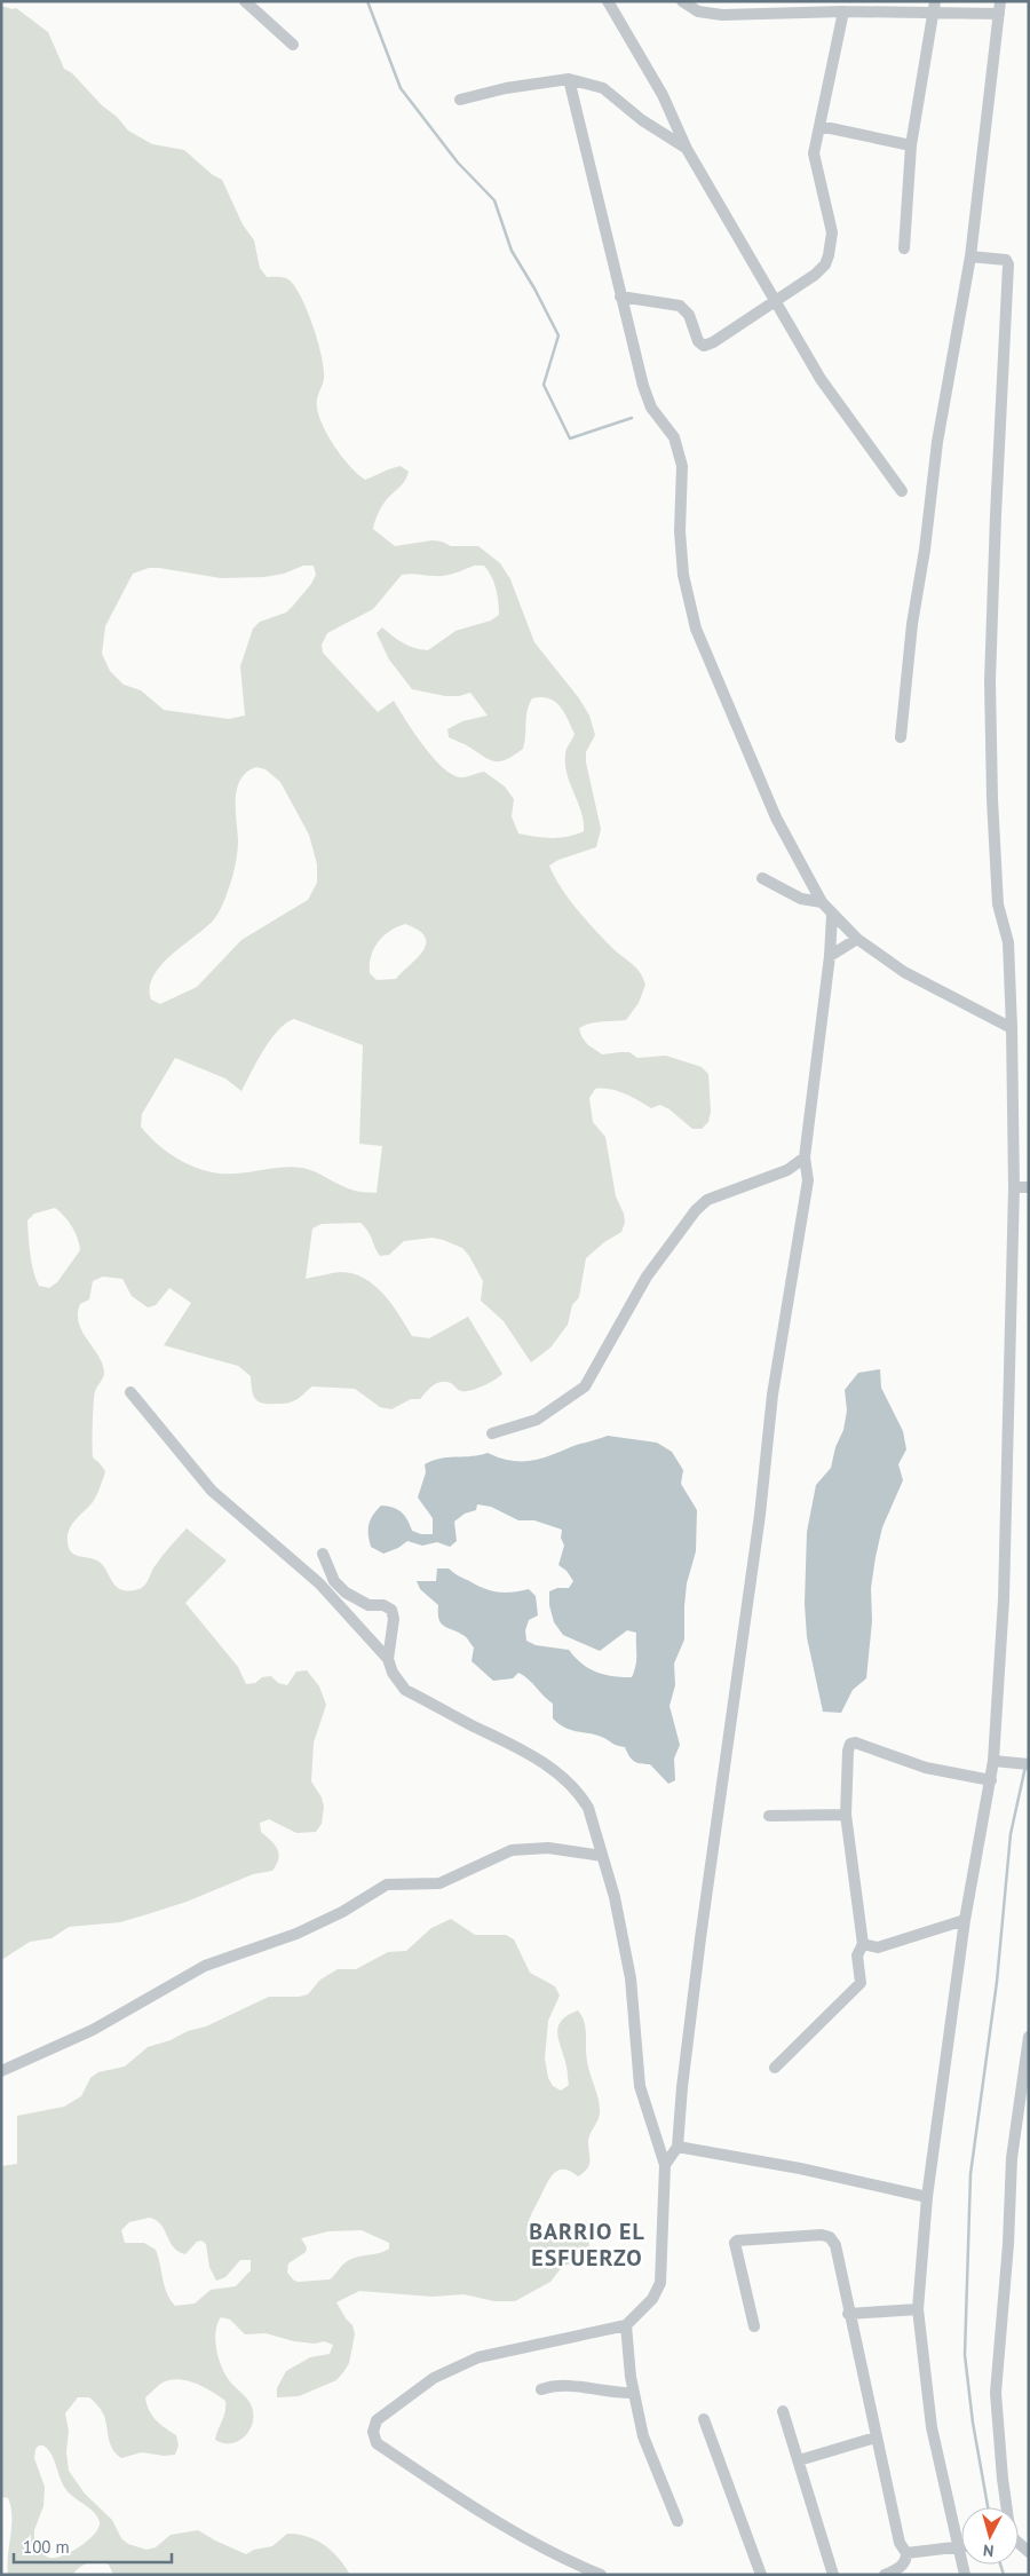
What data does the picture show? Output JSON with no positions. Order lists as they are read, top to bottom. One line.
{"districts":["BARRIO EL ESFUERZO"],"scale_bar":"100 m","north":"bottom"}
